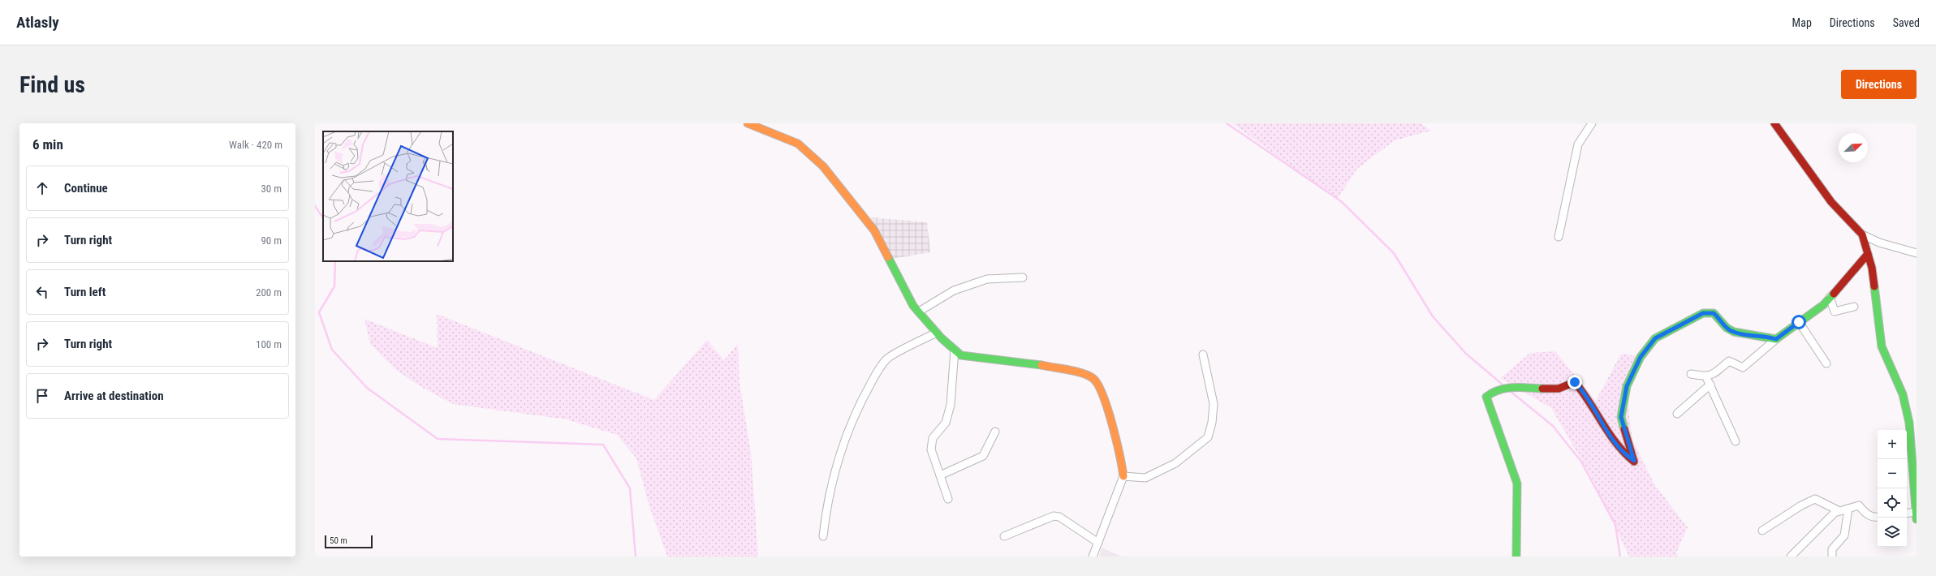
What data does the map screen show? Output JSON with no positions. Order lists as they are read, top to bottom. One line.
{"scale_bar":"50 m","north":"top right","page":{"header":"Atlasly","nav":["Map","Directions","Saved"],"buttons":"Directions","title":"Find us","heading":["6 min","Walk · 420 m"],"list":[["Continue","30 m"],["Turn right","90 m"],["Turn left","200 m"],["Turn right","100 m"],"Arrive at destination"],"map_buttons":["+","−"],"scale":"50 m"}}
